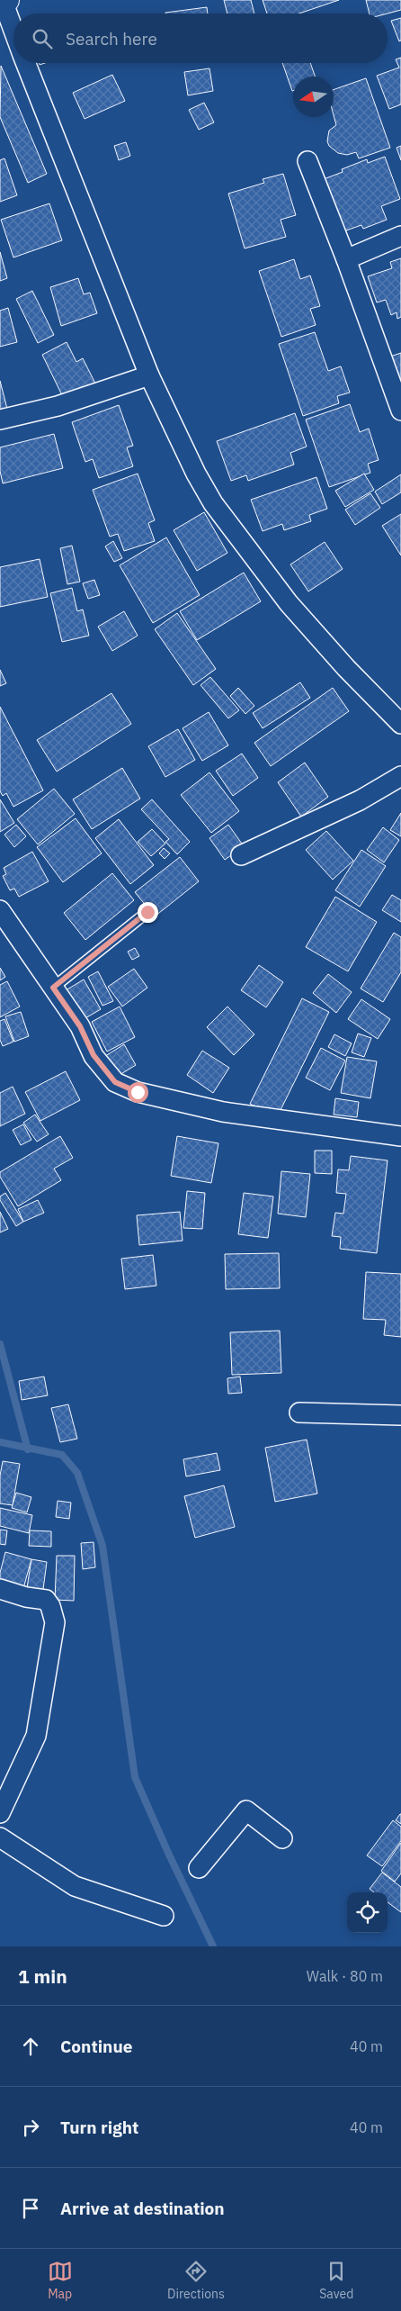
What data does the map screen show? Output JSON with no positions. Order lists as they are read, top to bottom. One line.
{"north":"left","page":{"search":"Search here","heading":["1 min","Walk · 80 m"],"list":[["Continue","40 m"],["Turn right","40 m"],"Arrive at destination"],"nav":["Map","Directions","Saved"]}}
